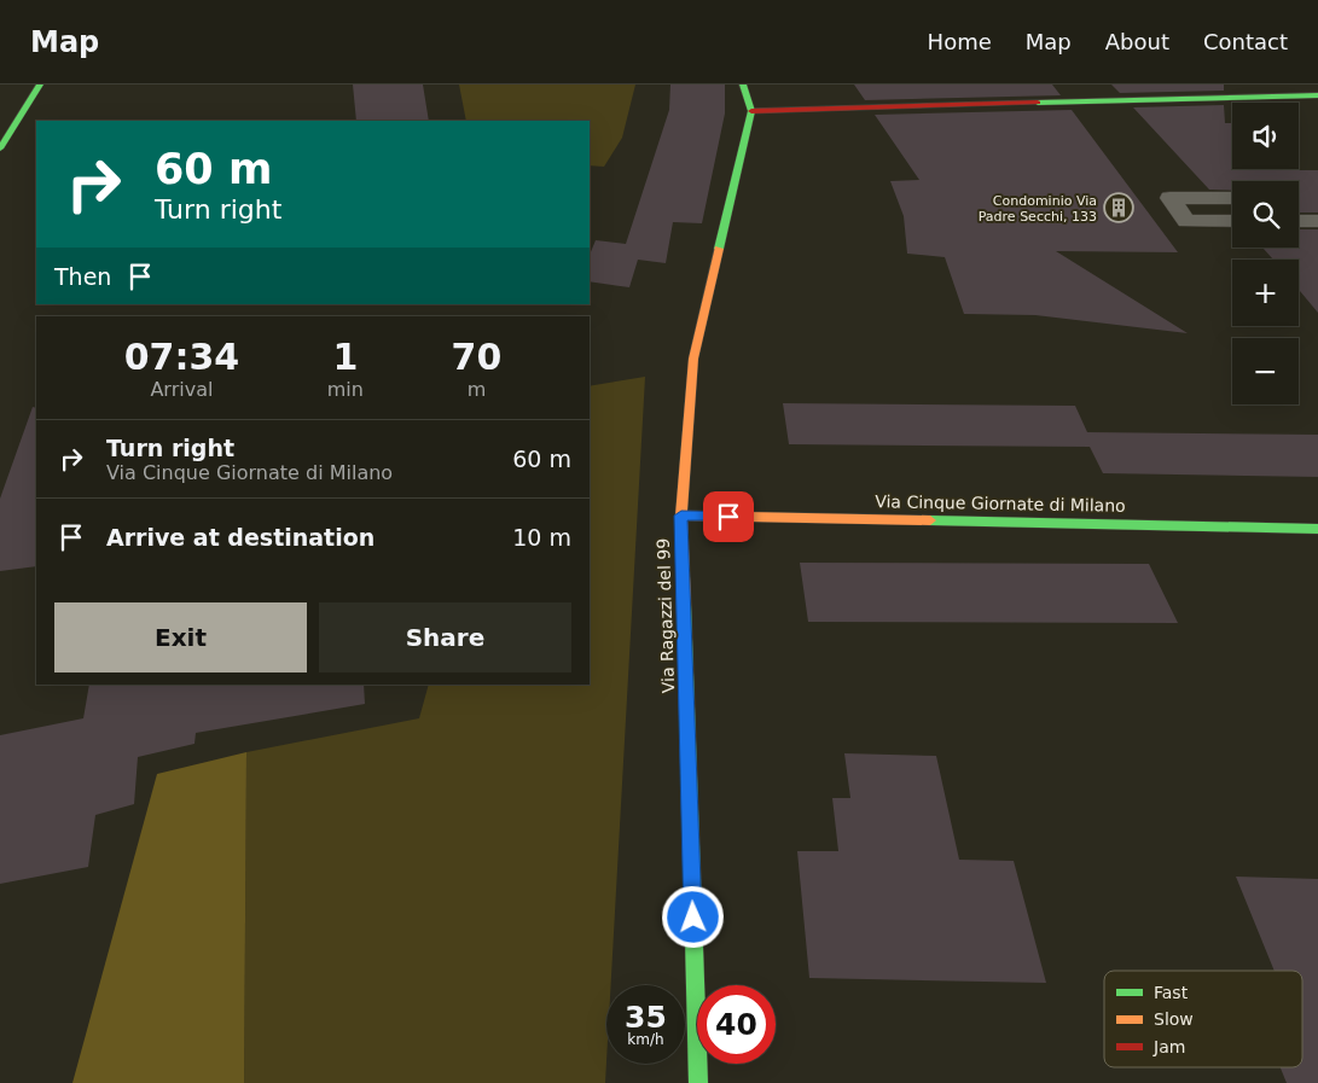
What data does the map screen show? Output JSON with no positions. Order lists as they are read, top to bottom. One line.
{"streets":{"main road":["Via Cinque Giornate di Milano","Via Ragazzi del 99"]},"crossings":[["Via Cinque Giornate di Milano","Via Ragazzi del 99"]],"places":{"building":["Condominio Via Padre Secchi, 133"]},"legend":["Fast","Slow","Jam"],"page":{"header":"Map","nav":["Home","Map","About","Contact"],"map_buttons":["+","−"],"turn":["60 m","Turn right"],"then":"Then","eta":["07:34","Arrival","1","min","70","m"],"list":[{"name":"Turn right","note":"Via Cinque Giornate di Milano","value":"60 m"},{"name":"Arrive at destination","value":"10 m"}],"buttons":["Exit","Share"],"speed":"35 km/h","limit":"40"}}
